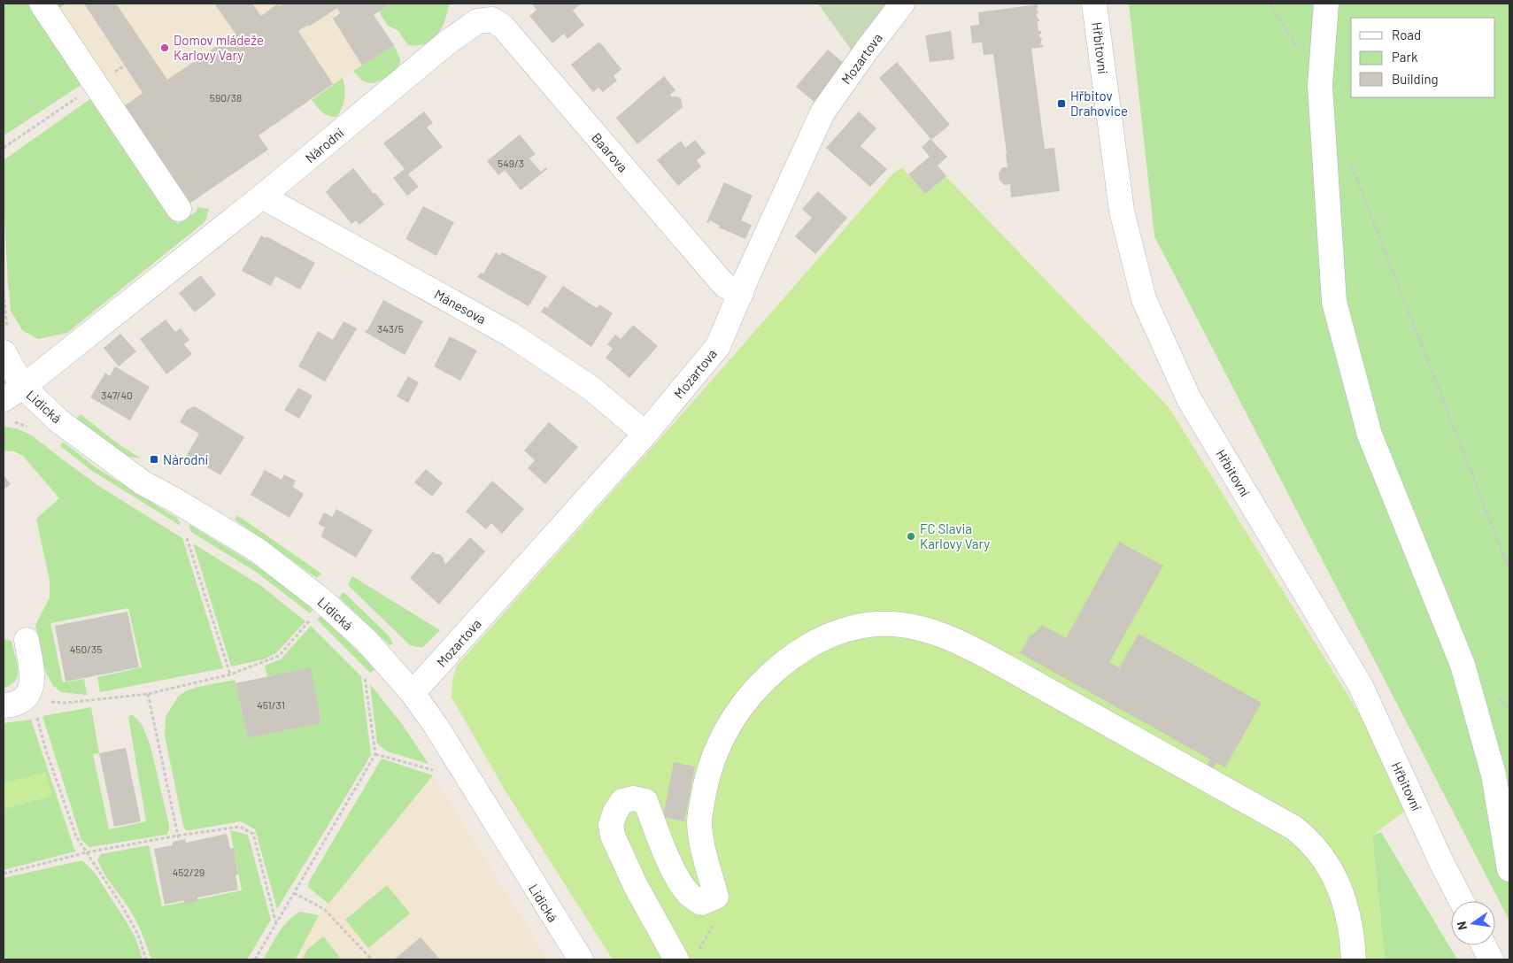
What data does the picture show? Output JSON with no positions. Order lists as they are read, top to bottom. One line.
{"streets":{"street":["Hřbitovní","Mozartova","Národní","Baarova","Mánesova","Lidická"]},"crossings":[["Mozartova","Baarova"],["Mozartova","Mánesova"],["Mozartova","Lidická"],["Národní","Baarova"],["Národní","Mánesova"],["Národní","Lidická"]],"places":{"other":["Domov mládeže Karlovy Vary","FC Slavia Karlovy Vary"],"transit":["Hřbitov Drahovice","Národní"]},"house_numbers":["590/38","549/3","343/5","347/40","450/35","451/31","452/29"],"legend":["Road","Park","Building"],"north":"left"}
